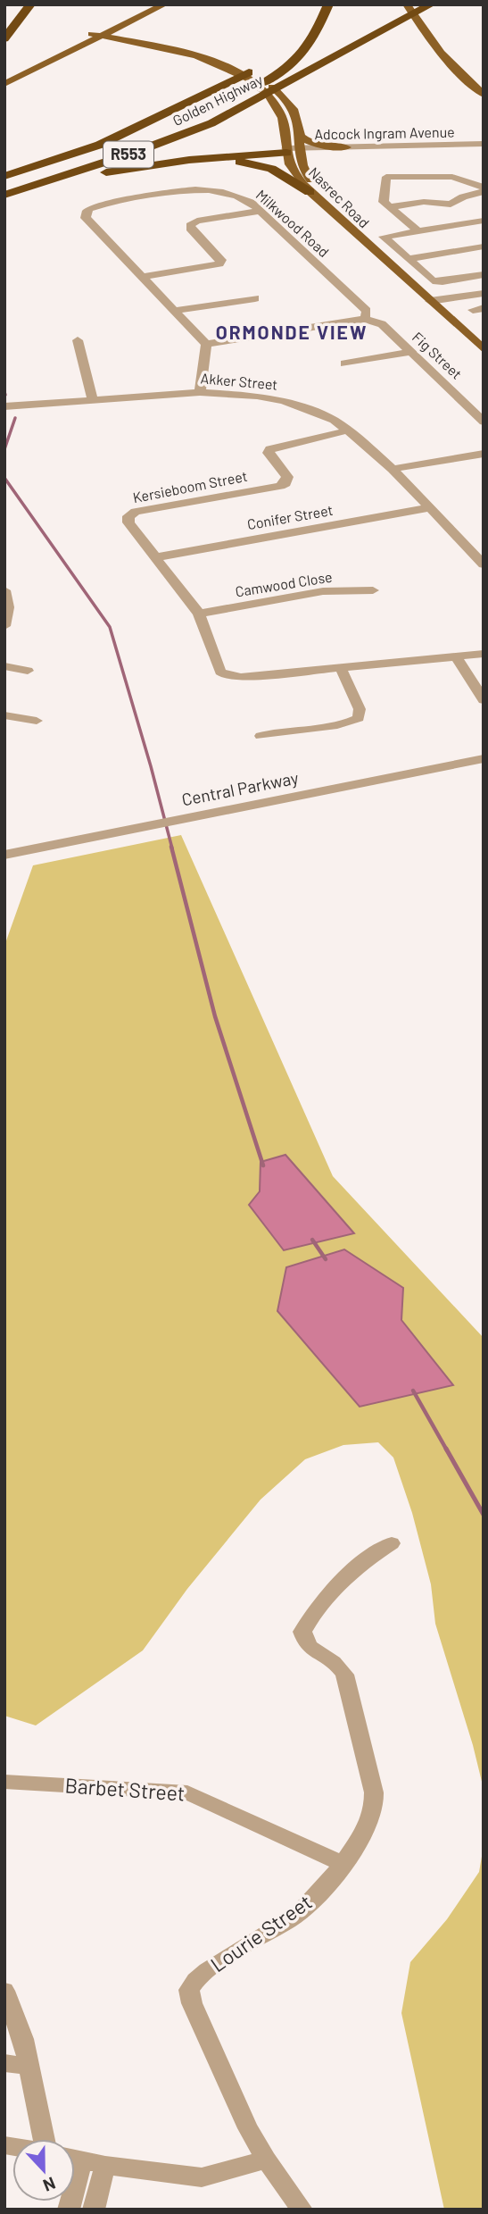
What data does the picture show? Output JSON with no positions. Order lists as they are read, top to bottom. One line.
{"streets":{"highway":["Golden Highway","R553"],"main road":["Nasrec Road"],"street":["Adcock Ingram Avenue","Milkwood Road","Fig Street","Akker Street","Kersieboom Street","Conifer Street","Camwood Close","Central Parkway","Barbet Street","Lourie Street"]},"crossings":[["Adcock Ingram Avenue","Nasrec Road"],["Milkwood Road","Fig Street"],["Akker Street","Kersieboom Street"],["Akker Street","Conifer Street"],["Kersieboom Street","Conifer Street"],["Kersieboom Street","Camwood Close"],["Barbet Street","Lourie Street"]],"districts":["ORMONDE VIEW"],"north":"bottom"}
